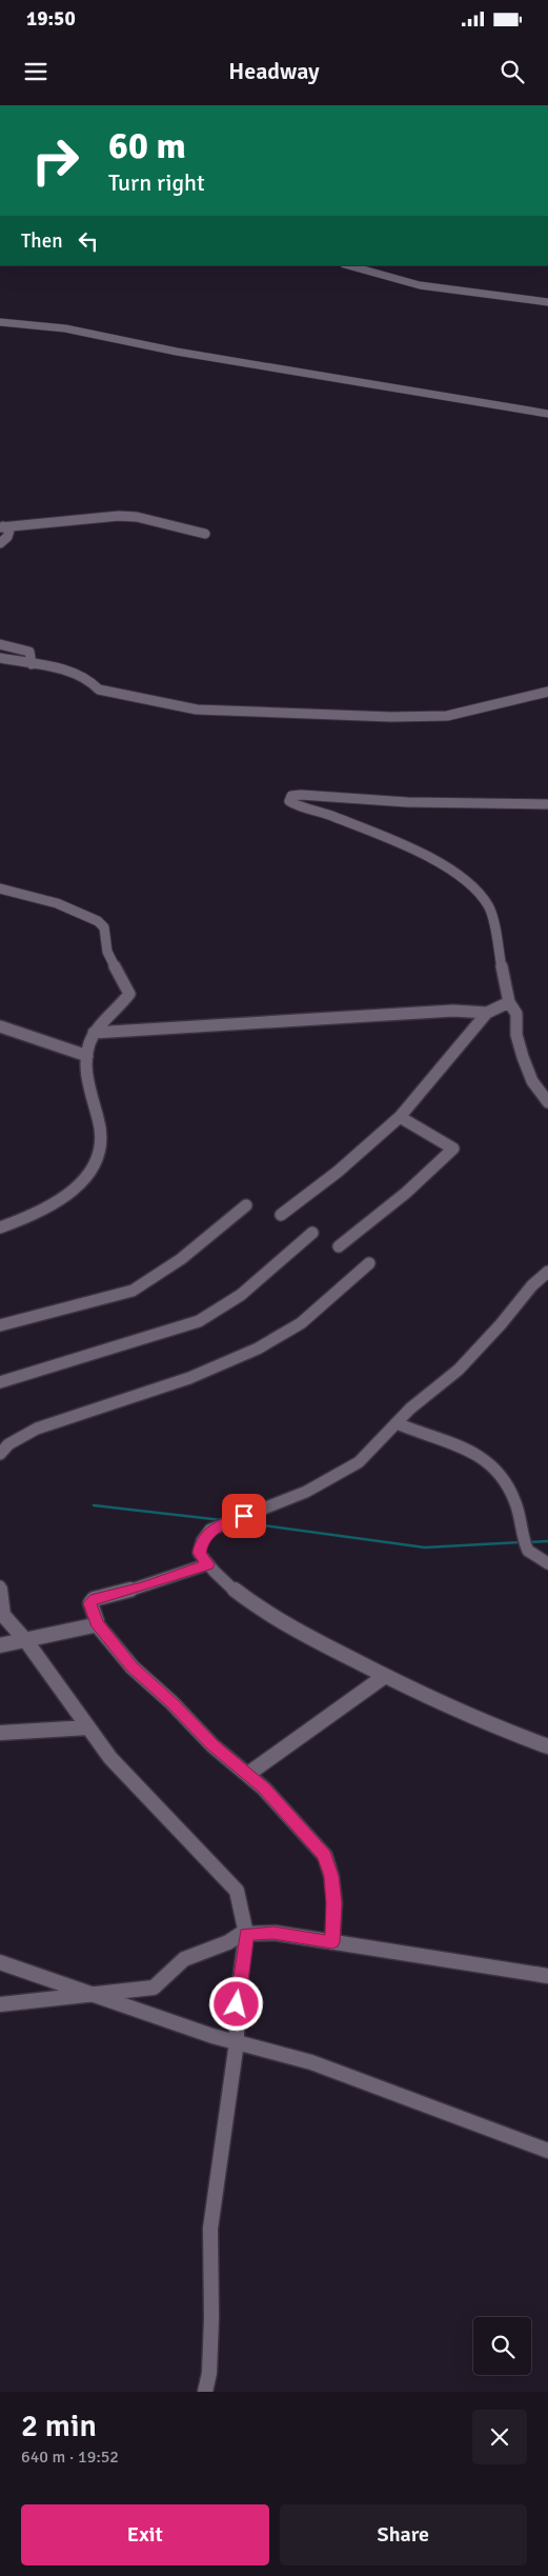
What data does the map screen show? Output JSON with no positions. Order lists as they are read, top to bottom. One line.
{"page":{"status":"19:50","header":"Headway","turn":["60 m","Turn right"],"then":"Then","heading":["2 min","640 m · 19:52"],"buttons":["Exit","Share"]}}
